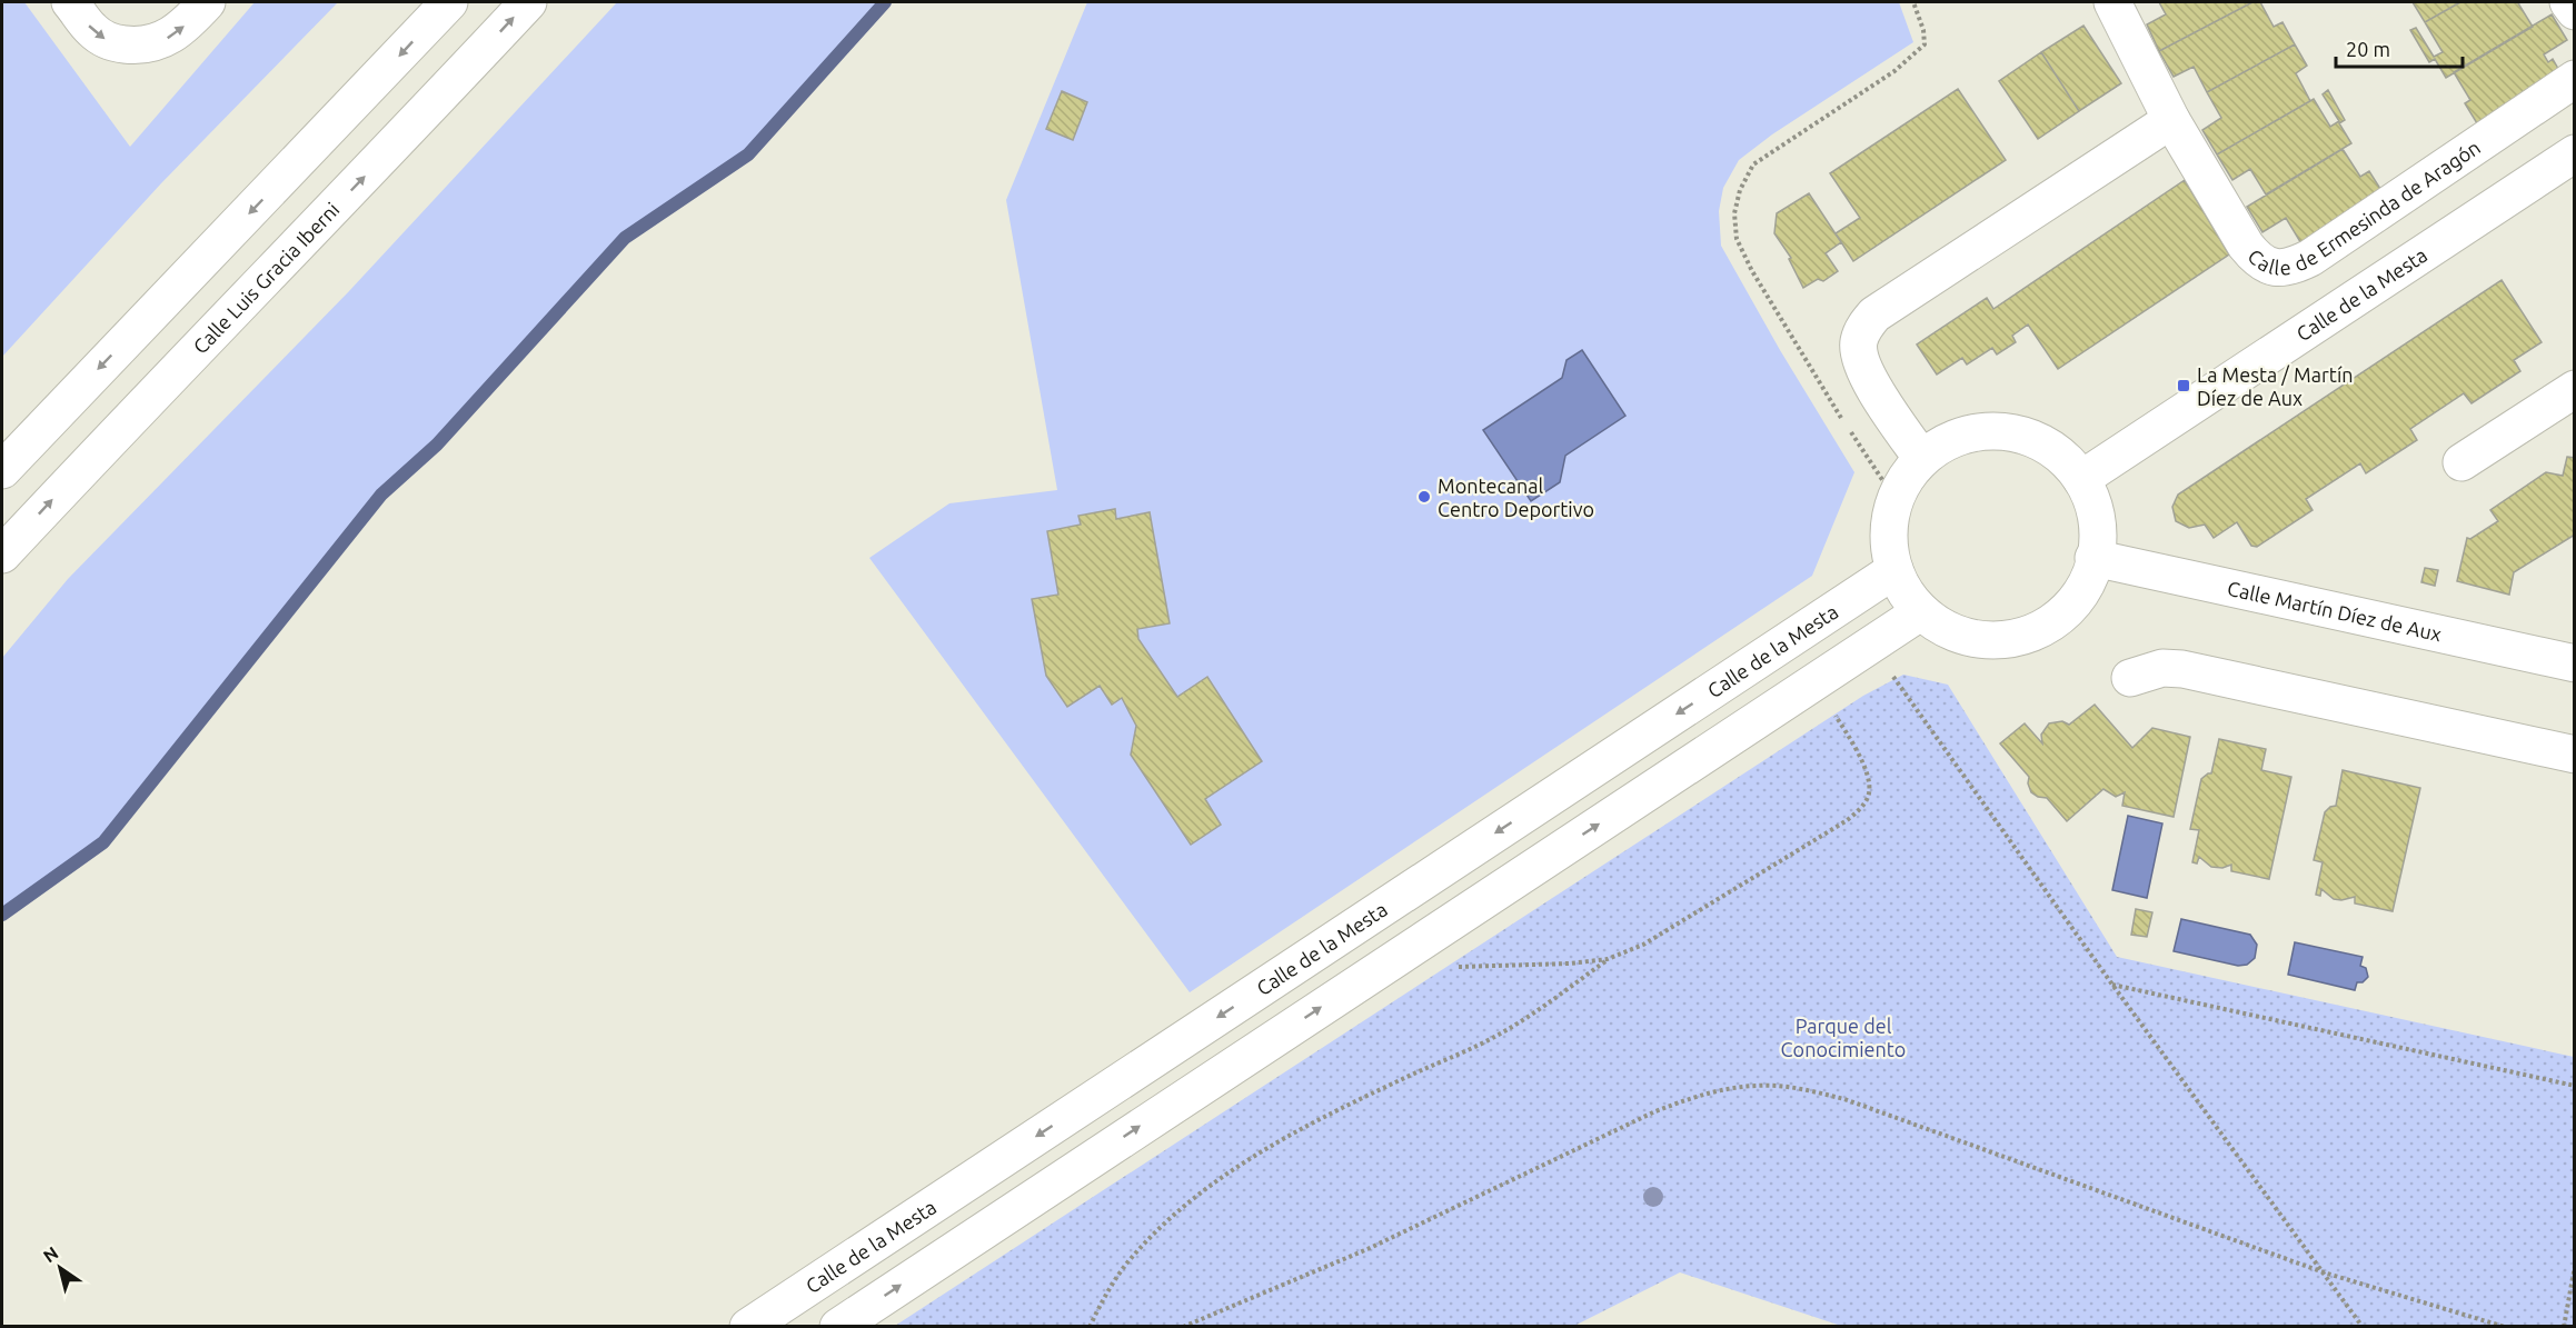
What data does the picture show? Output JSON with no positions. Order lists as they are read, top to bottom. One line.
{"streets":{"street":["Calle de Ermesinda de Aragón","Calle Luis Gracia Iberni","Calle de la Mesta","Calle Martín Díez de Aux"]},"crossings":[["Calle de la Mesta","Calle Martín Díez de Aux"]],"parks":["Parque del Conocimiento"],"places":{"transit":["La Mesta / Martín Díez de Aux"],"other":["Montecanal Centro Deportivo"]},"scale_bar":"20 m","north":"top left"}
